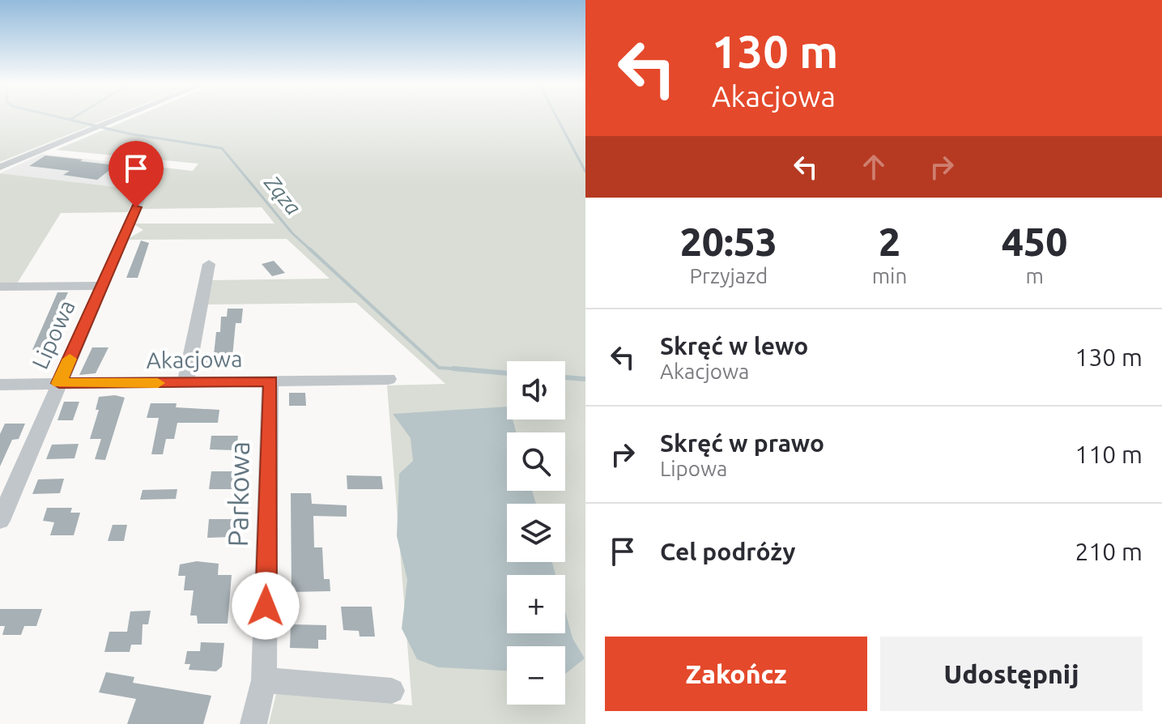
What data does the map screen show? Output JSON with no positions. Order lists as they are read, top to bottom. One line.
{"streets":{"street":["Lipowa","Akacjowa","Parkowa"]},"crossings":[["Lipowa","Akacjowa"],["Akacjowa","Parkowa"]],"water":["Ząza"],"page":{"turn":["130 m","Akacjowa"],"eta":["20:53","Przyjazd","2","min","450","m"],"list":[{"name":"Skręć w lewo","note":"Akacjowa","value":"130 m"},{"name":"Skręć w prawo","note":"Lipowa","value":"110 m"},{"name":"Cel podróży","value":"210 m"}],"map_buttons":["+","−"],"buttons":["Zakończ","Udostępnij"]}}
